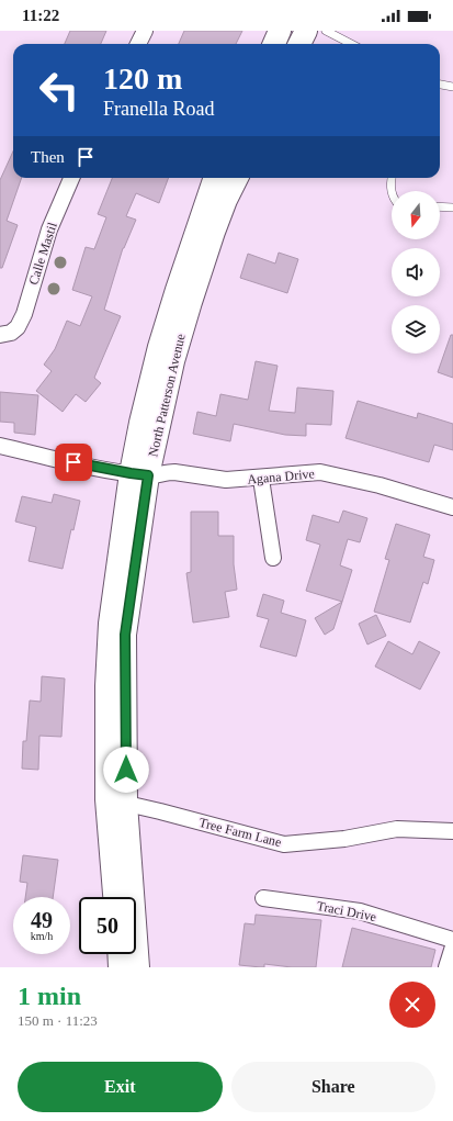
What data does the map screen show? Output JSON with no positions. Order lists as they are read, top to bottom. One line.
{"streets":{"main road":["North Patterson Avenue"],"street":["Calle Mastil","Agana Drive","Tree Farm Lane","Traci Drive"]},"crossings":[["North Patterson Avenue","Agana Drive"],["North Patterson Avenue","Tree Farm Lane"]],"north":"bottom","page":{"status":"11:22","turn":["120 m","Franella Road"],"then":"Then","speed":"49 km/h","limit":"50","heading":["1 min","150 m · 11:23"],"buttons":["Exit","Share"]}}
